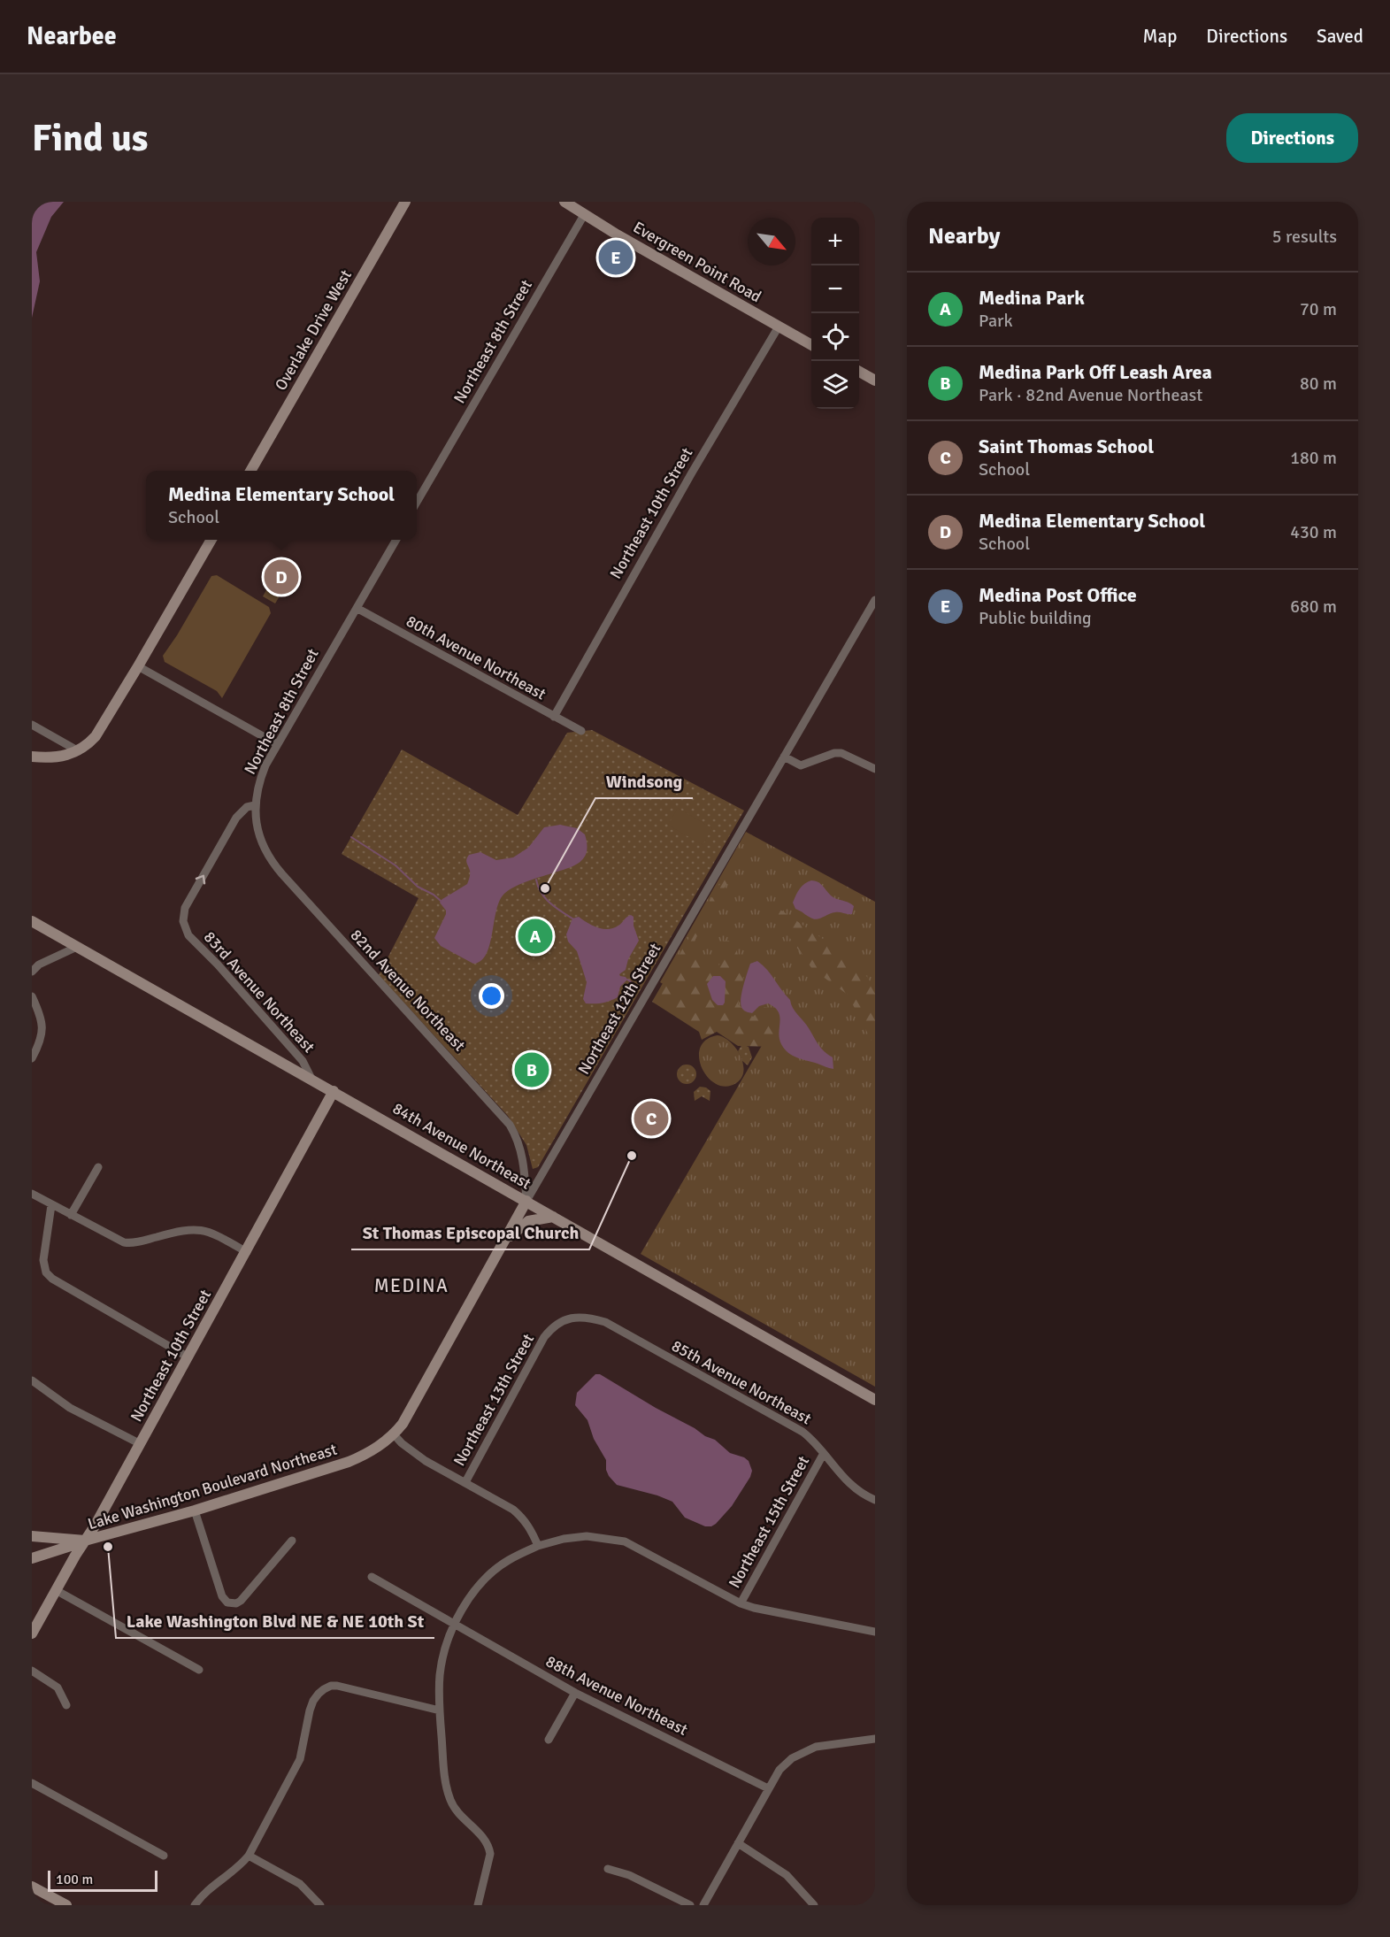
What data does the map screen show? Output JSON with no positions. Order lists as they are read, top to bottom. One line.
{"streets":{"main road":["Evergreen Point Road","Overlake Drive West","Northeast 10th Street","Northeast 12th Street","84th Avenue Northeast","Lake Washington Boulevard Northeast"],"street":["Northeast 8th Street","80th Avenue Northeast","82nd Avenue Northeast","83rd Avenue Northeast","85th Avenue Northeast","Northeast 13th Street","Northeast 15th Street","88th Avenue Northeast"]},"crossings":[["Evergreen Point Road","Northeast 8th Street"],["Evergreen Point Road","Northeast 10th Street"],["Northeast 8th Street","80th Avenue Northeast"],["Northeast 8th Street","82nd Avenue Northeast"],["Northeast 8th Street","83rd Avenue Northeast"],["Northeast 10th Street","80th Avenue Northeast"],["Northeast 10th Street","84th Avenue Northeast"],["Northeast 10th Street","Lake Washington Boulevard Northeast"],["82nd Avenue Northeast","83rd Avenue Northeast"],["82nd Avenue Northeast","Northeast 12th Street"],["82nd Avenue Northeast","84th Avenue Northeast"],["83rd Avenue Northeast","84th Avenue Northeast"],["Northeast 12th Street","84th Avenue Northeast"],["Northeast 12th Street","Lake Washington Boulevard Northeast"],["85th Avenue Northeast","Northeast 13th Street"],["85th Avenue Northeast","Northeast 15th Street"]],"one_way":["83rd Avenue Northeast"],"districts":["MEDINA"],"places":["Windsong","St Thomas Episcopal Church","Lake Washington Blvd NE & NE 10th St"],"scale_bar":"100 m","north":"bottom right","page":{"header":"Nearbee","nav":["Map","Directions","Saved"],"buttons":"Directions","title":"Find us","heading":["Nearby","5 results"],"map_buttons":["+","−"],"pins":["E","D","A","B","C"],"list":[{"mark":"A","name":"Medina Park","note":"Park","value":"70 m"},{"mark":"B","name":"Medina Park Off Leash Area","note":"Park · 82nd Avenue Northeast","value":"80 m"},{"mark":"C","name":"Saint Thomas School","note":"School","value":"180 m"},{"mark":"D","name":"Medina Elementary School","note":"School","value":"430 m"},{"mark":"E","name":"Medina Post Office","note":"Public building","value":"680 m"}],"popup":["Medina Elementary School","School"],"scale":"100 m"}}
